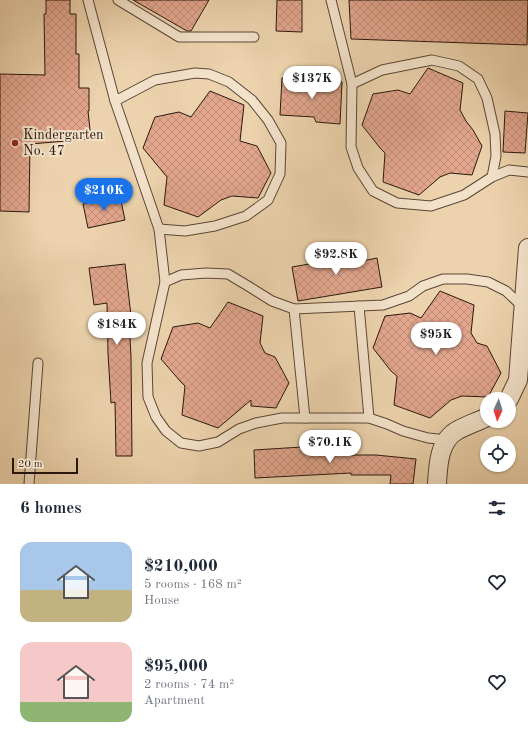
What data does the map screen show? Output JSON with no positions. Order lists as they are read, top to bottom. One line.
{"places":["Kindergarten No. 47"],"scale_bar":"20 m","north":"bottom","page":{"price":["$137K","$210K","$92.8K","$184K","$95K","$70.1K"],"scale":"20 m","heading":"6 homes","list":[{"name":"$210,000","note":"5 rooms · 168 m² · House"},{"name":"$95,000","note":"2 rooms · 74 m² · Apartment"}]}}
